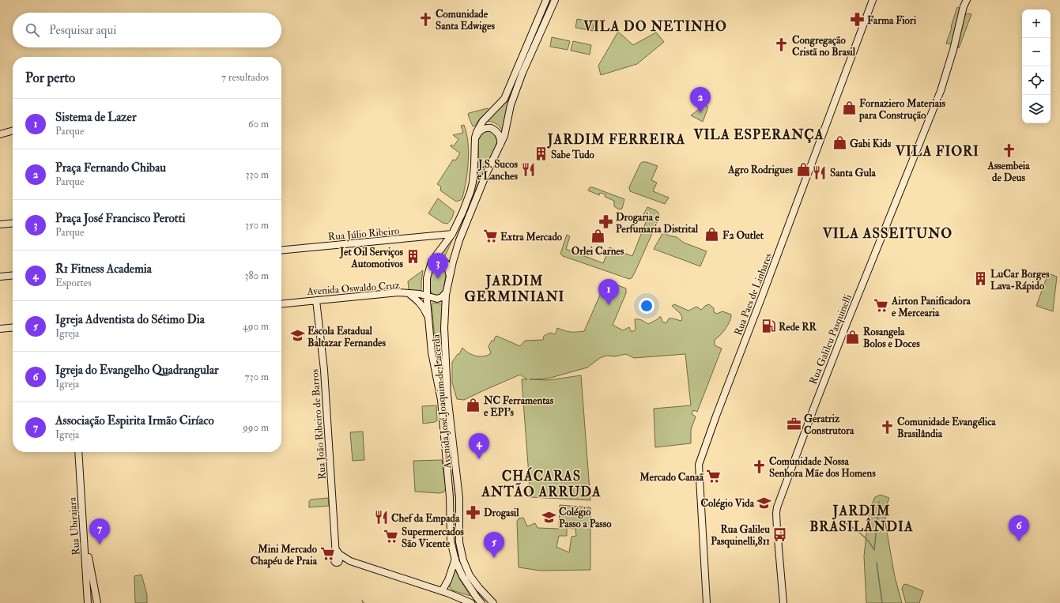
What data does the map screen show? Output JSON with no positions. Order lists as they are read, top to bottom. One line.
{"streets":{"main road":["Rua Júlio Ribeiro","Avenida Oswaldo Cruz","Rua Paes de Linhares","Rua Galileu Pasquinelli","Avenida José Joaquim de Lacerda","Rua João Ribeiro de Barros","Rua Ubirajara"]},"crossings":[["Rua Júlio Ribeiro","Avenida José Joaquim de Lacerda"],["Avenida Oswaldo Cruz","Avenida José Joaquim de Lacerda"],["Avenida Oswaldo Cruz","Rua João Ribeiro de Barros"]],"districts":["VILA DO NETINHO","VILA ESPERANÇA","JARDIM FERREIRA","VILA FIORI","VILA ASSEITUNO","JARDIM GERMINIANI","CHÁCARAS ANTÃO ARRUDA","JARDIM BRASILÂNDIA"],"places":{"church":["Comunidade Santa Edwiges","Congregação Cristã no Brasil","Assembeia de Deus","Comunidade Evangélica Brasilândia","Comunidade Nossa Senhora Mãe dos Homens"],"pharmacy":["Farma Fiori","Drogaria e Perfumaria Distrital","Drogasil"],"shop":["Fornaziero Materiais para Construção","Gabi Kids","Agro Rodrigues","F2 Outlet","Orlei Carnes","Rosangela Bolos e Doces","NC Ferramentas e EPI's"],"building":["Sabe Tudo","Jet Oil Serviços Automotivos","LuCar Borges Lava-Rápido"],"restaurant":["J.S. Sucos e Lanches","Santa Gula","Chef da Empada"],"supermarket":["Extra Mercado","Airton Panificadora e Mercearia","Mercado Canaã","Supermercados São Vicente","Mini Mercado Chapéu de Praia"],"fuel station":["Rede RR"],"school or university":["Escola Estadual Baltazar Fernandes","Colégio Vida","Colégio Passo a Passo"],"office":["Geratriz Construtora"],"bus stop":["Rua Galileu Pasquinelli,811"]},"page":{"map_buttons":["+","−"],"search":"Pesquisar aqui","heading":["Por perto","7 resultados"],"pins":["2","3","1","4","6","7","5"],"list":[{"mark":"1","name":"Sistema de Lazer","note":"Parque","value":"60 m"},{"mark":"2","name":"Praça Fernando Chibau","note":"Parque","value":"330 m"},{"mark":"3","name":"Praça José Francisco Perotti","note":"Parque","value":"350 m"},{"mark":"4","name":"R1 Fitness Academia","note":"Esportes","value":"380 m"},{"mark":"5","name":"Igreja Adventista do Sétimo Dia","note":"Igreja","value":"490 m"},{"mark":"6","name":"Igreja do Evangelho Quadrangular","note":"Igreja","value":"730 m"},{"mark":"7","name":"Associação Espirita Irmão Ciríaco","note":"Igreja","value":"990 m"}]}}
